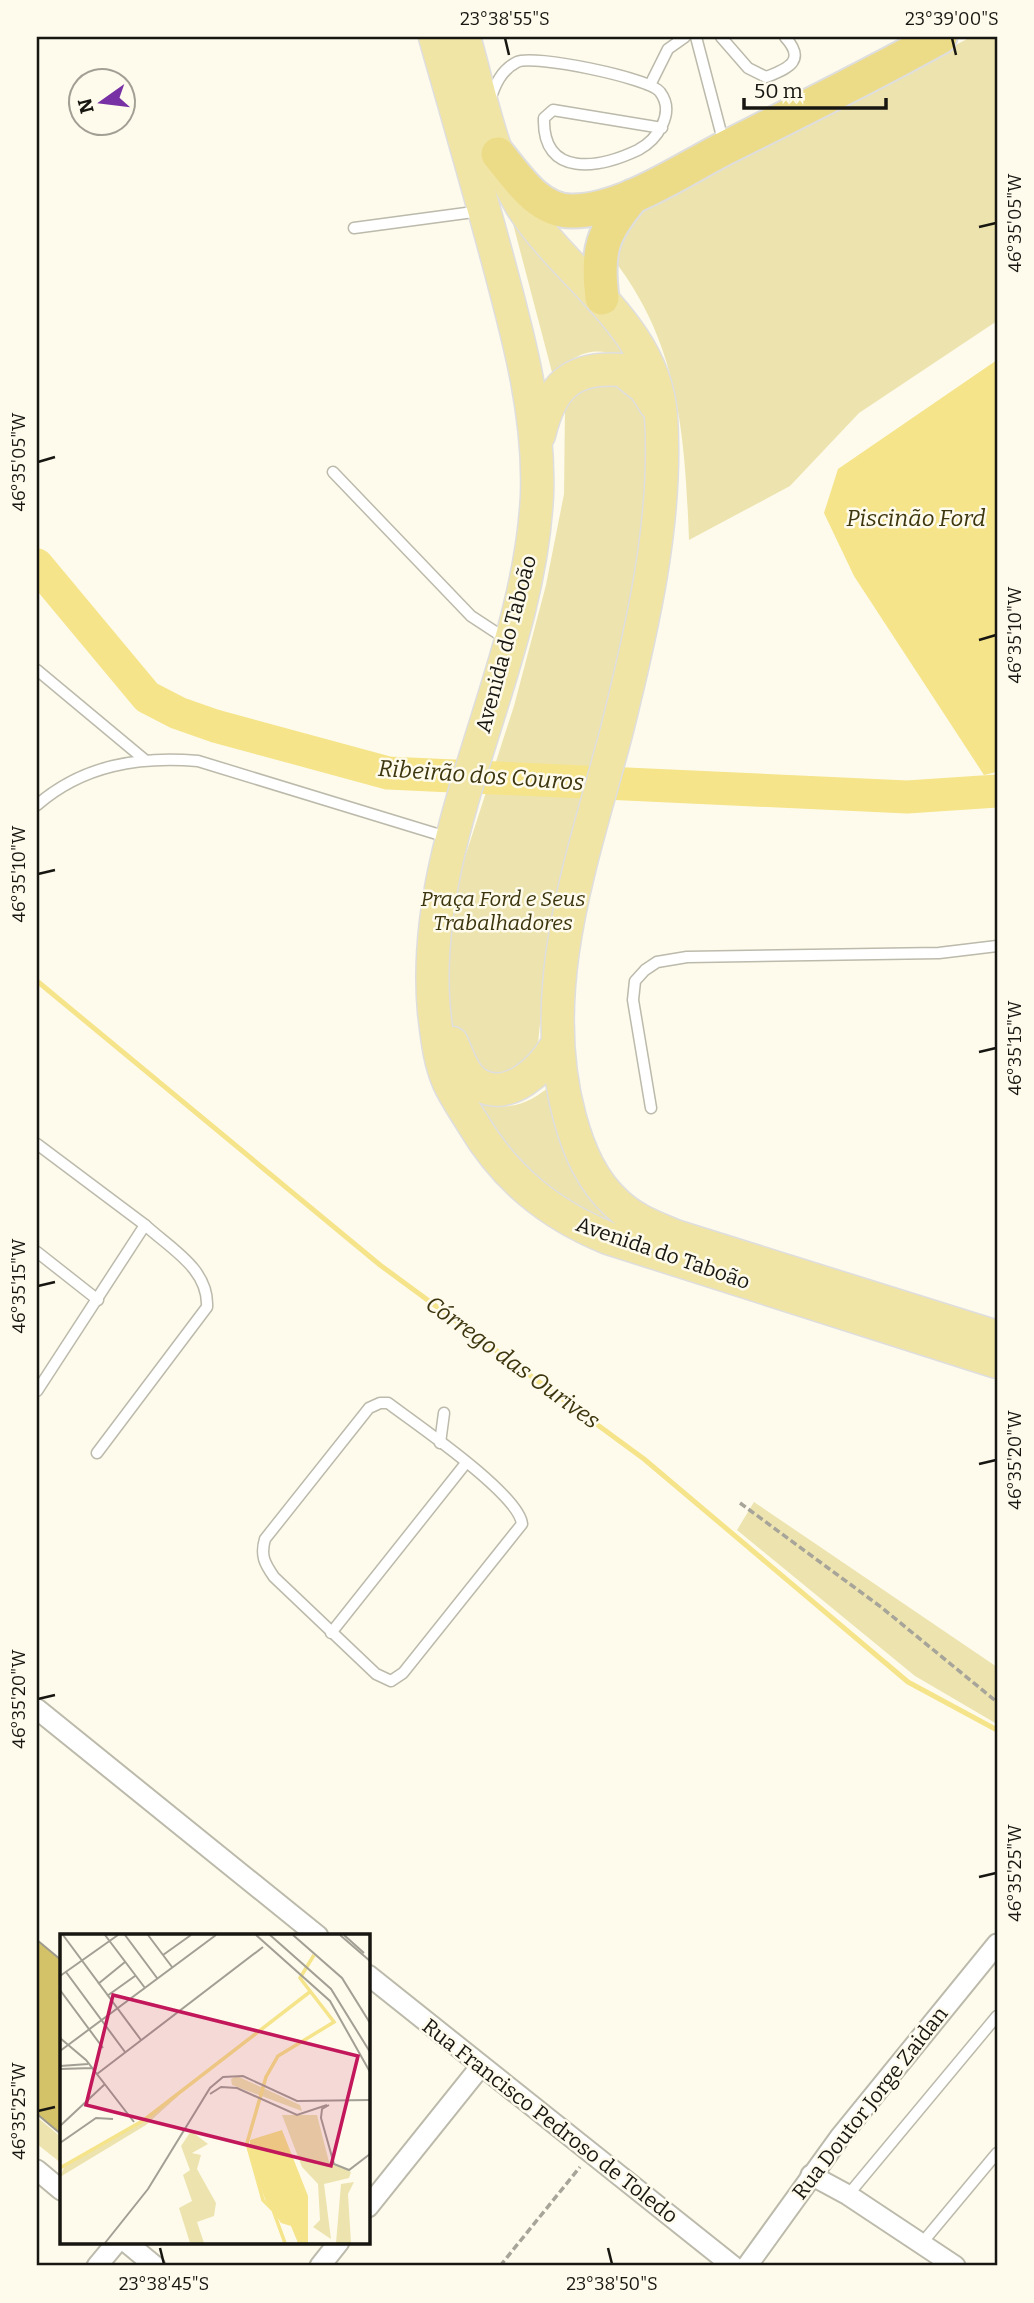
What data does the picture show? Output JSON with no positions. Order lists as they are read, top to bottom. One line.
{"streets":{"main road":["Avenida do Taboão"],"street":["Rua Doutor Jorge Zaidan","Rua Francisco Pedroso de Toledo"]},"water":["Piscinão Ford","Ribeirão dos Couros","Córrego das Ourives"],"parks":["Praça Ford e Seus Trabalhadores"],"scale_bar":"50 m","north":"left","coordinates":["23°38'55\"S","23°39'00\"S","46°35'05\"W","46°35'10\"W","46°35'15\"W","46°35'20\"W","46°35'25\"W","23°38'45\"S","23°38'50\"S"]}
